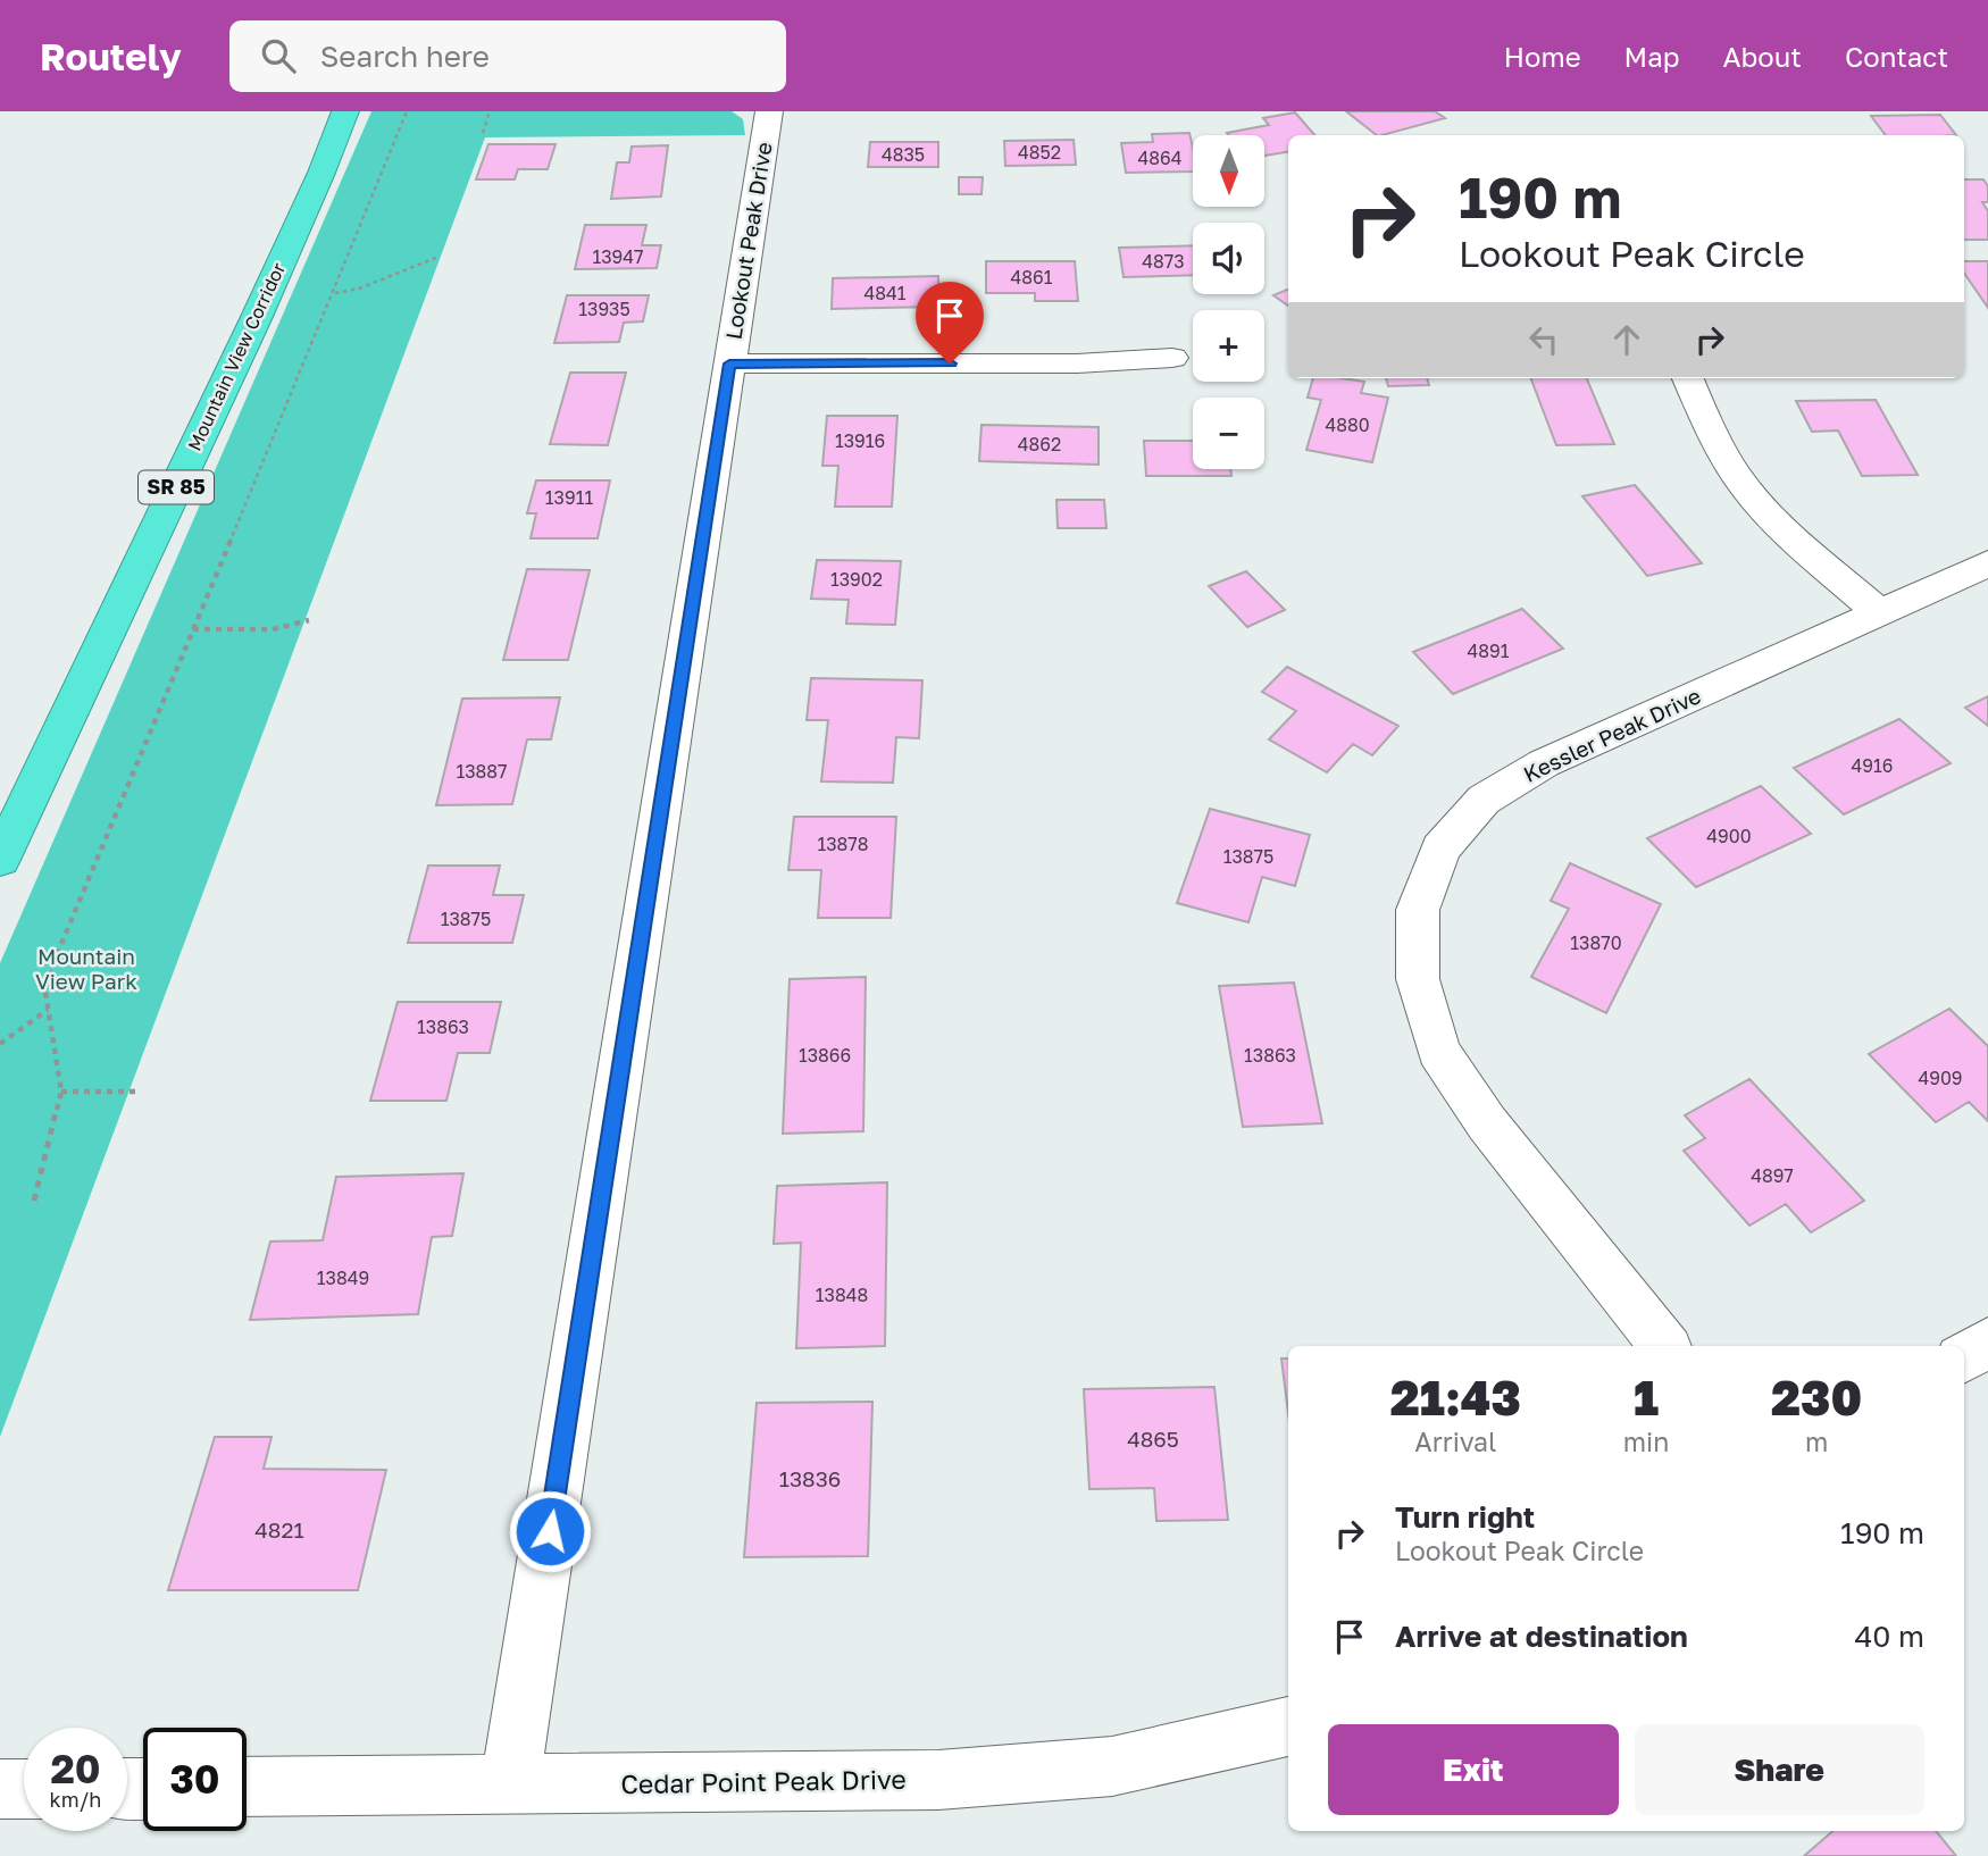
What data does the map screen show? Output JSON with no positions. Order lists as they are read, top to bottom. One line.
{"streets":{"highway":["Mountain View Corridor","SR 85"],"street":["Lookout Peak Drive","Kessler Peak Drive","Cedar Point Peak Drive"]},"crossings":[["Lookout Peak Drive","Cedar Point Peak Drive"]],"parks":["Mountain View Park"],"house_numbers":["4852","4835","4864","13947","4873","4861","4841","13935","4880","13916","4862","13911","13902","4891","4916","13887","4900","13878","13875","13875","13870","13863","13866","13863","4909","4897","13849","13848","4865","13836","4821"],"north":"bottom","page":{"header":"Routely","search":"Search here","nav":["Home","Map","About","Contact"],"map_buttons":["+","−"],"turn":["190 m","Lookout Peak Circle"],"eta":["21:43","Arrival","1","min","230","m"],"list":[{"name":"Turn right","note":"Lookout Peak Circle","value":"190 m"},{"name":"Arrive at destination","value":"40 m"}],"buttons":["Exit","Share"],"speed":"20 km/h","limit":"30"}}
